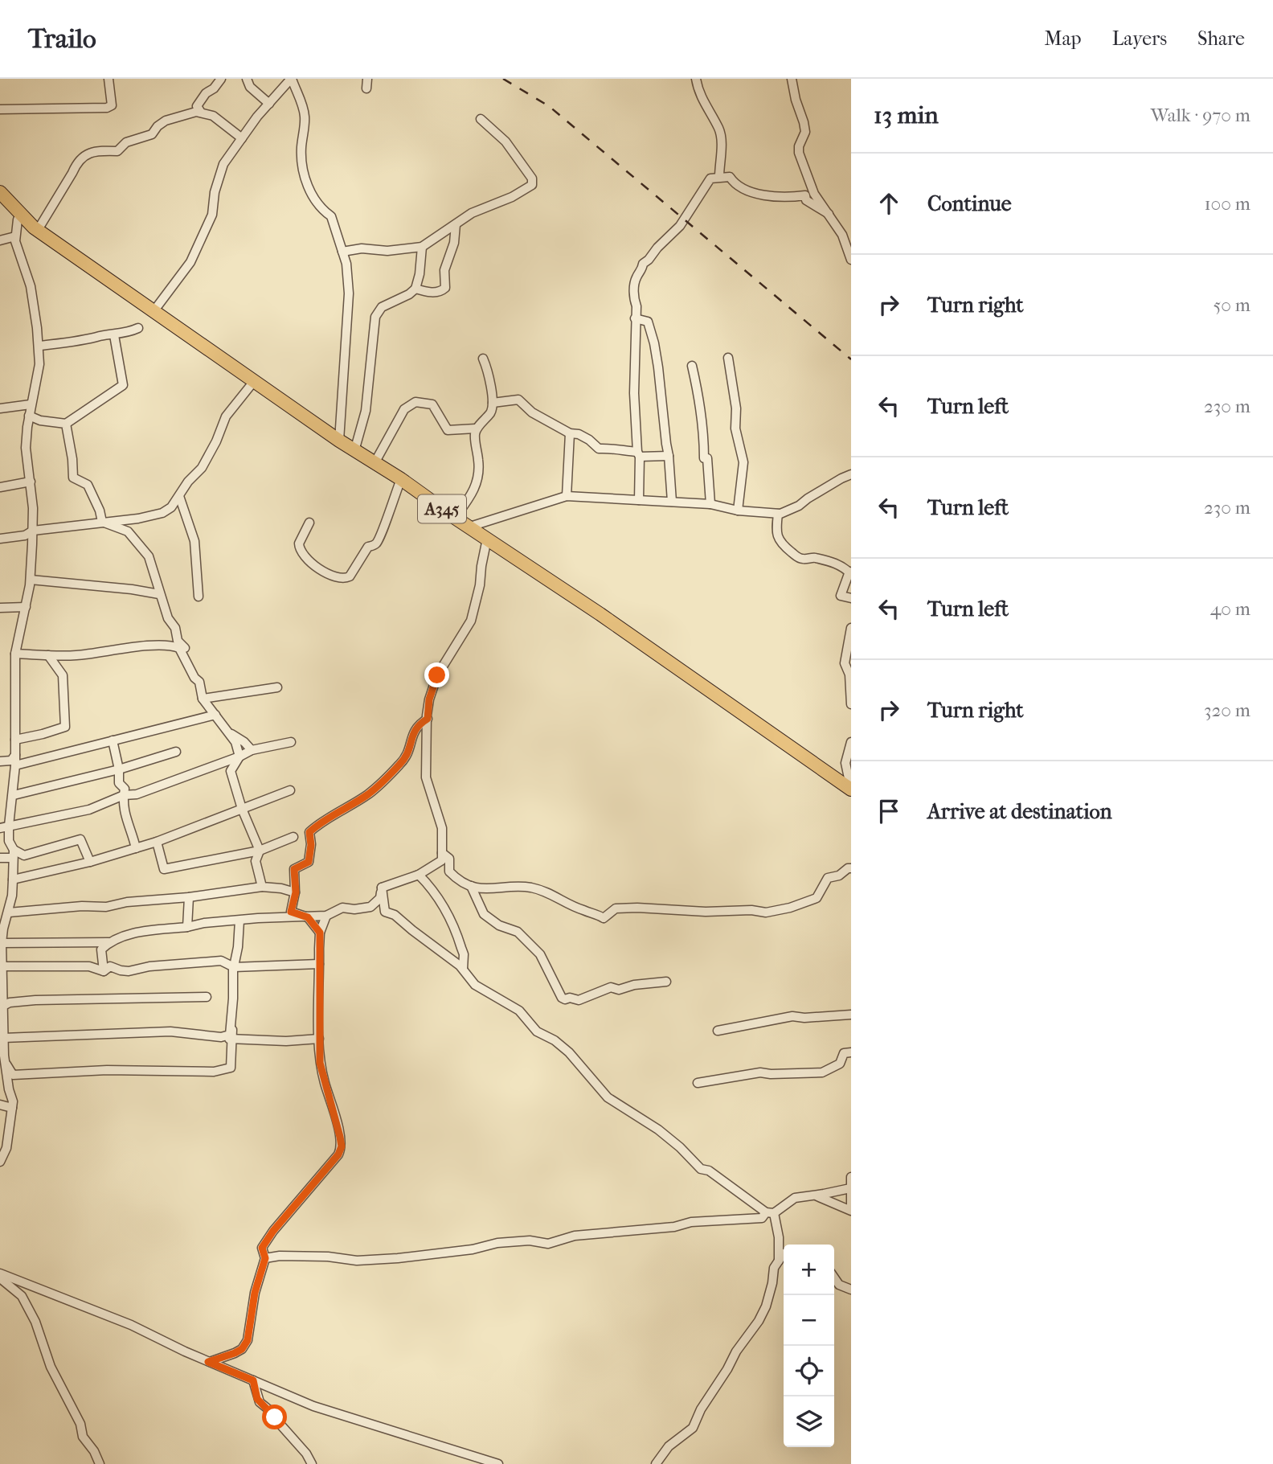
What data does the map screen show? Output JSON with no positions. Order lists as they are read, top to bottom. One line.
{"streets":{"highway":["A345"]},"page":{"header":"Trailo","nav":["Map","Layers","Share"],"heading":["13 min","Walk · 970 m"],"list":[["Continue","100 m"],["Turn right","50 m"],["Turn left","230 m"],["Turn left","230 m"],["Turn left","40 m"],["Turn right","320 m"],"Arrive at destination"],"map_buttons":["+","−"]}}
